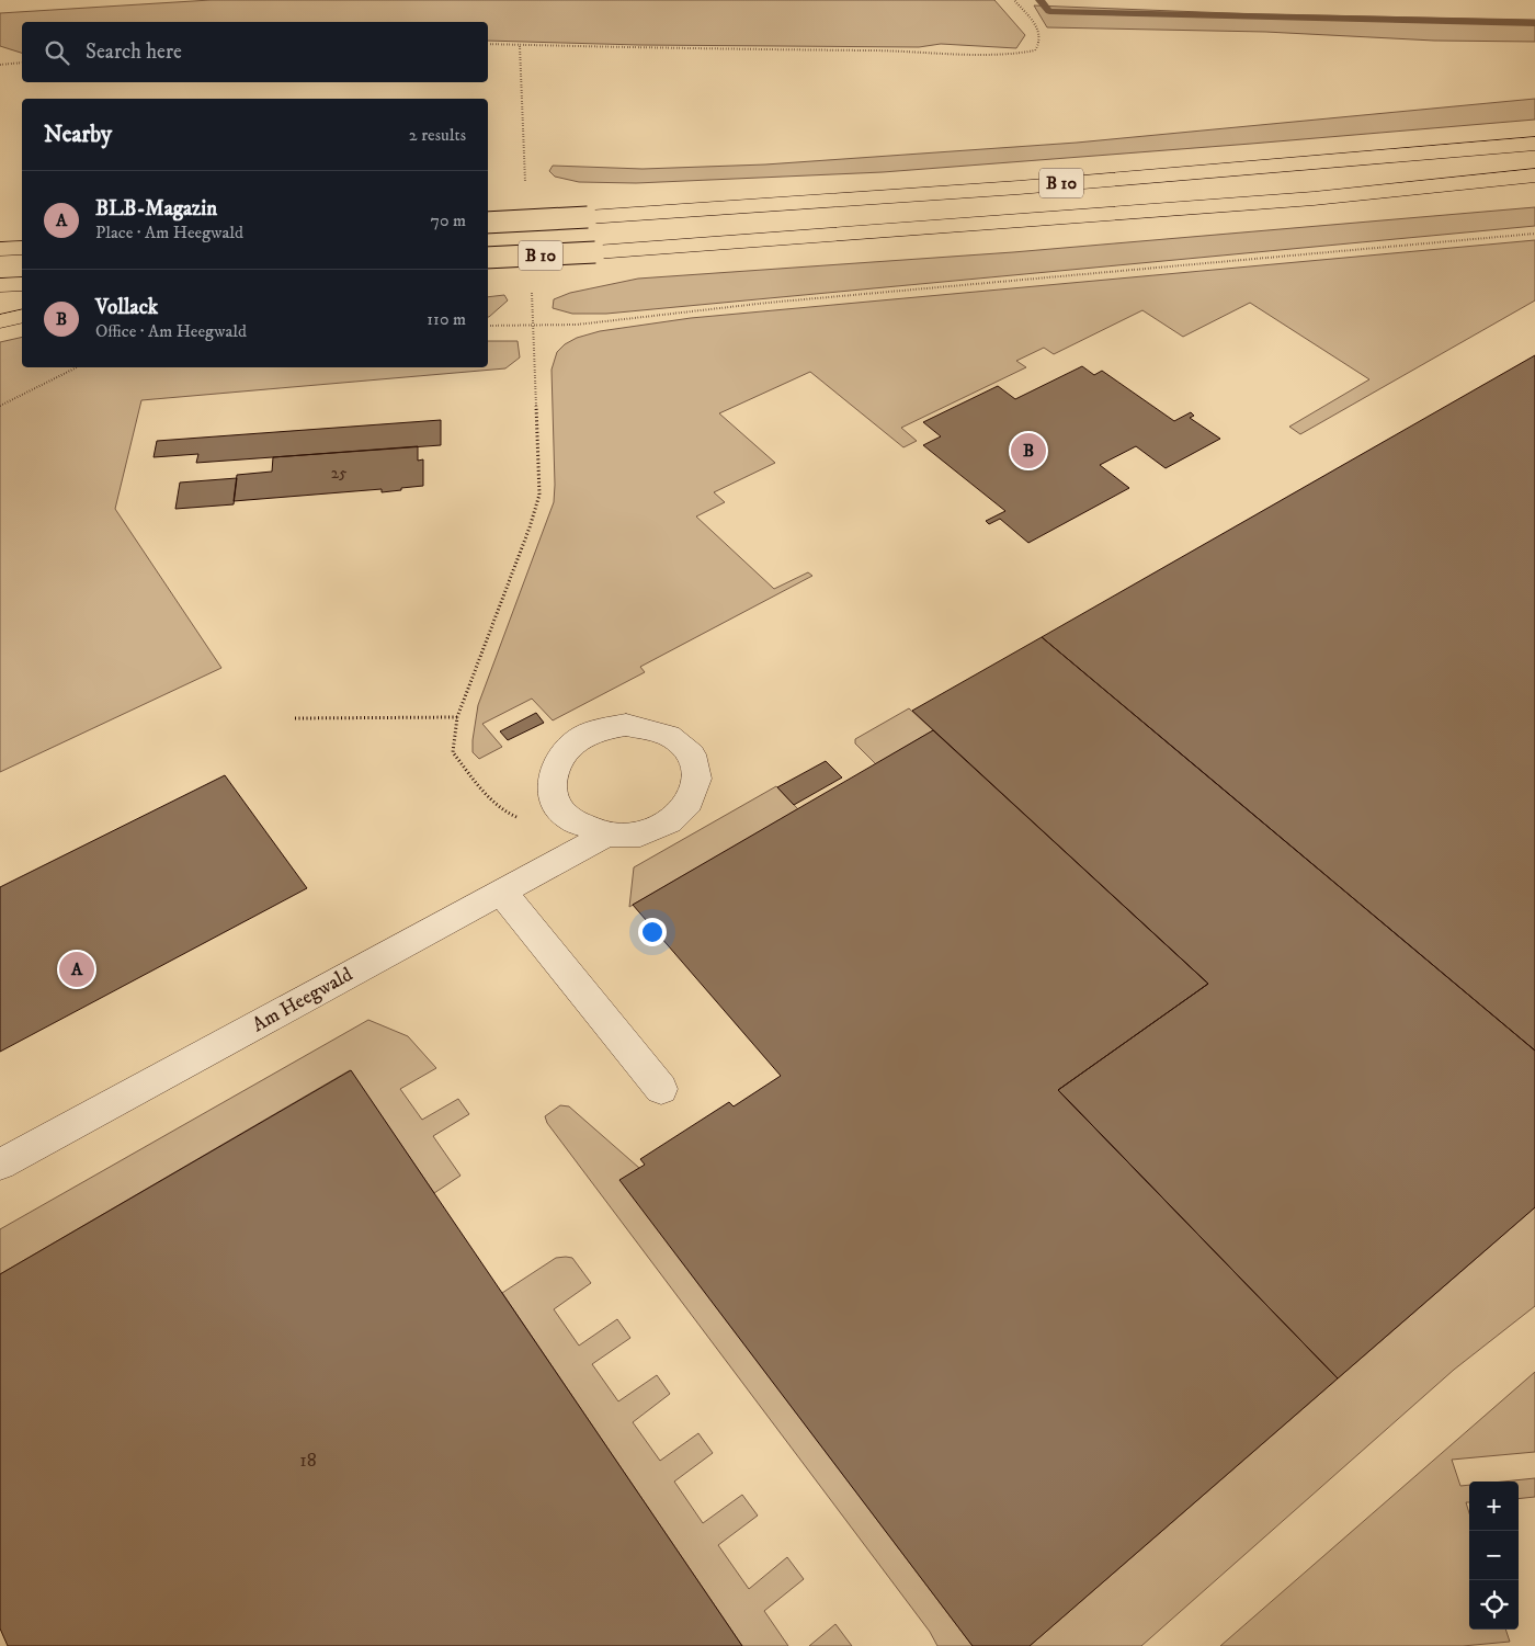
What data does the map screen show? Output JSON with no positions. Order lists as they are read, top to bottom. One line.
{"streets":{"highway":["B 10"],"street":["Am Heegwald"]},"house_numbers":["25","18"],"page":{"search":"Search here","heading":["Nearby","2 results"],"list":[{"mark":"A","name":"BLB-Magazin","note":"Place · Am Heegwald","value":"70 m"},{"mark":"B","name":"Vollack","note":"Office · Am Heegwald","value":"110 m"}],"pins":["B","A"],"map_buttons":["+","−"]}}
